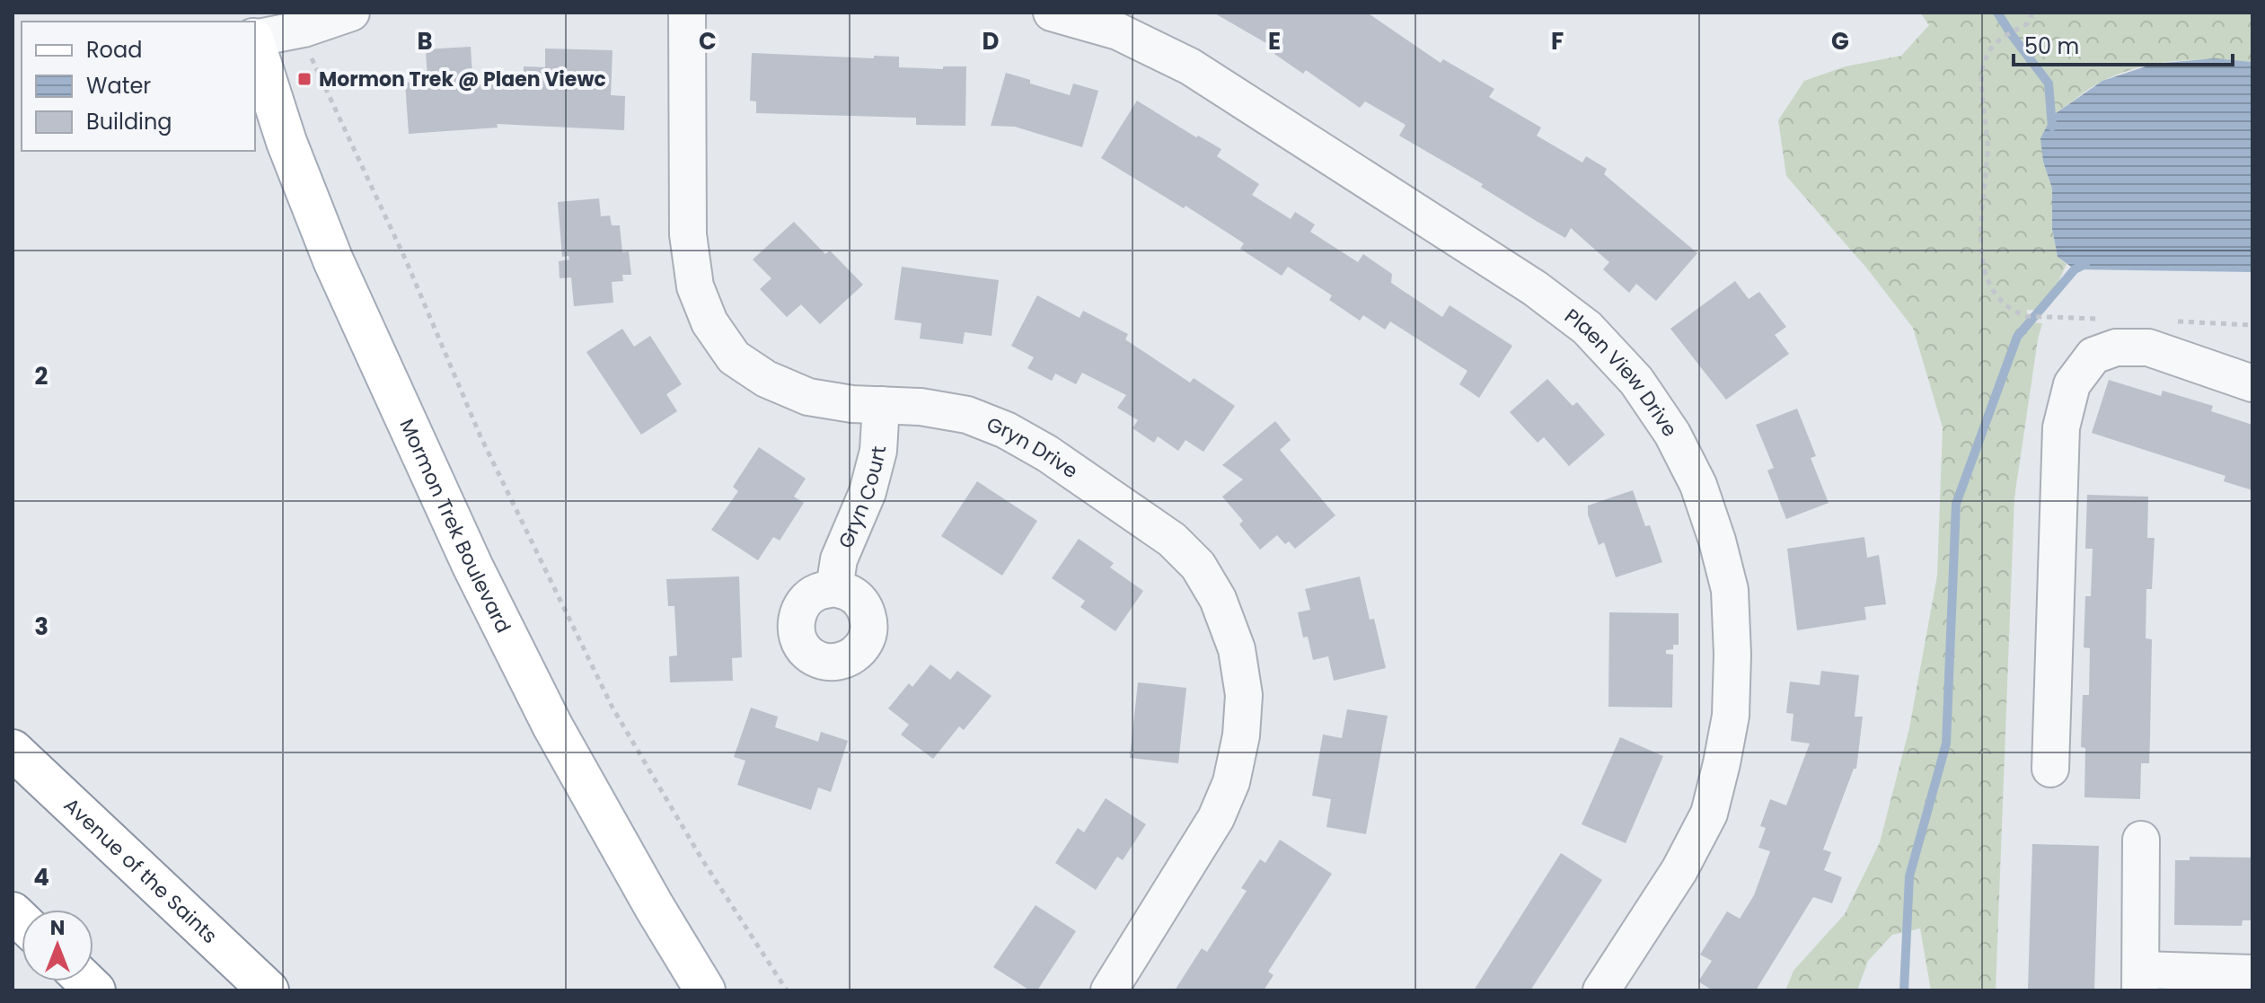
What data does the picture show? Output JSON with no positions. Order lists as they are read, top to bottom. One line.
{"streets":{"main road":["Mormon Trek Boulevard","Avenue of the Saints"],"street":["Plaen View Drive","Gryn Drive","Gryn Court"]},"crossings":[["Gryn Drive","Gryn Court"]],"places":{"transit":["Mormon Trek @ Plaen Viewc"]},"legend":["Road","Water","Building"],"scale_bar":"50 m","north":"top","grid":{"columns":["B","C","D","E","F","G"],"rows":["2","3","4"]}}
